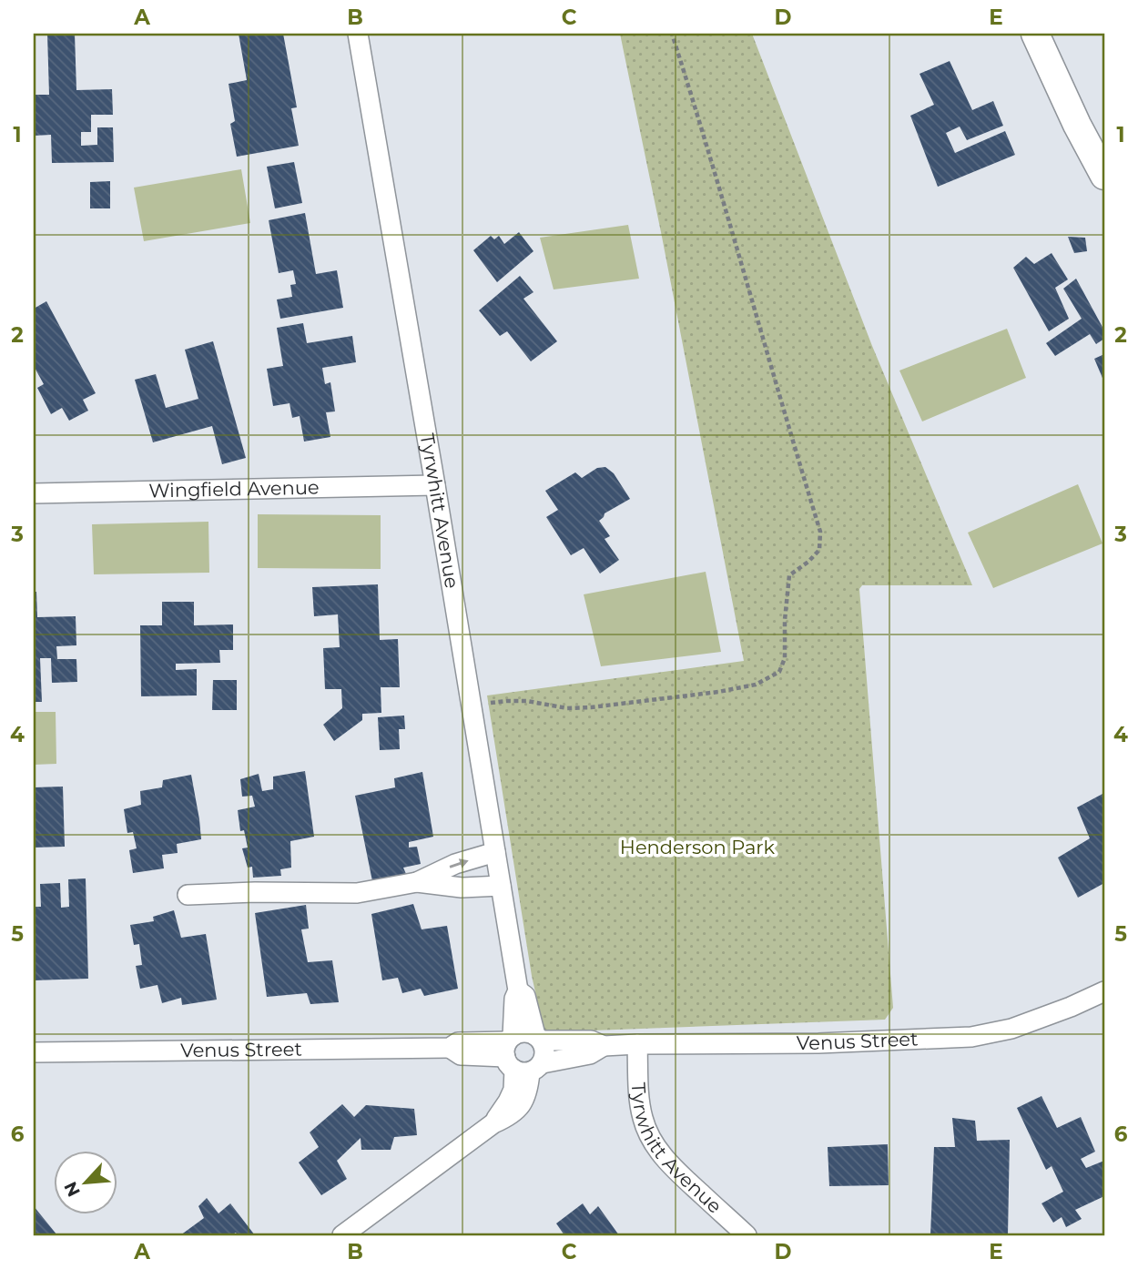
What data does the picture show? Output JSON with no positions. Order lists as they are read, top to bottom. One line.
{"streets":{"street":["Wingfield Avenue","Tyrwhitt Avenue","Venus Street"]},"crossings":[["Wingfield Avenue","Tyrwhitt Avenue"],["Tyrwhitt Avenue","Venus Street"]],"parks":["Henderson Park"],"north":"bottom left","grid":{"columns":["A","B","C","D","E"],"rows":["1","2","3","4","5","6"]}}
